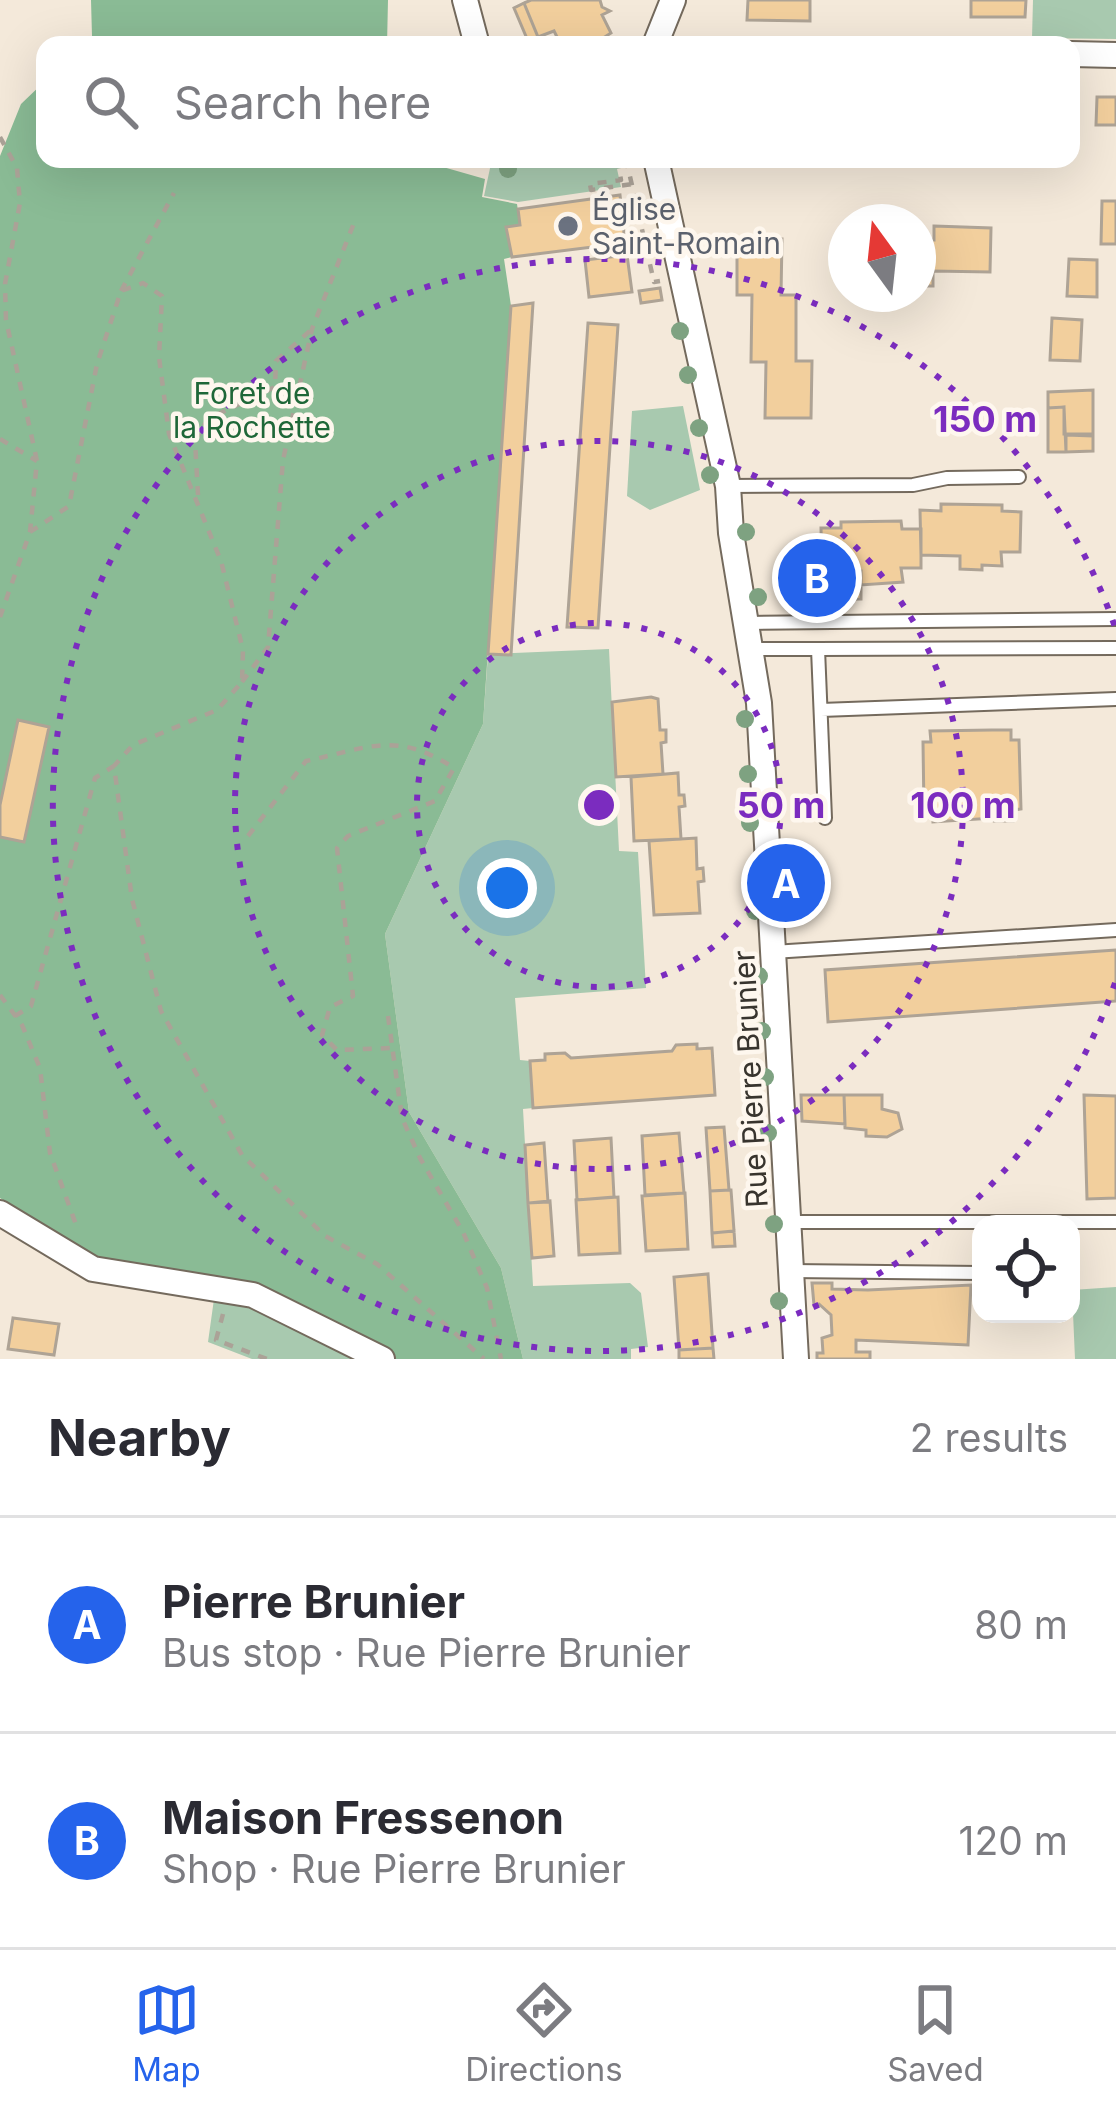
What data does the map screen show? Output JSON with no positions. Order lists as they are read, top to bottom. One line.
{"streets":{"street":["Rue Pierre Brunier"]},"parks":["Foret de la Rochette"],"places":["Église Saint-Romain"],"north":"top","page":{"search":"Search here","pins":["B","A"],"heading":["Nearby","2 results"],"list":[{"mark":"A","name":"Pierre Brunier","note":"Bus stop · Rue Pierre Brunier","value":"80 m"},{"mark":"B","name":"Maison Fressenon","note":"Shop · Rue Pierre Brunier","value":"120 m"}],"nav":["Map","Directions","Saved"]},"rings":["150 m","50 m","100 m"]}
